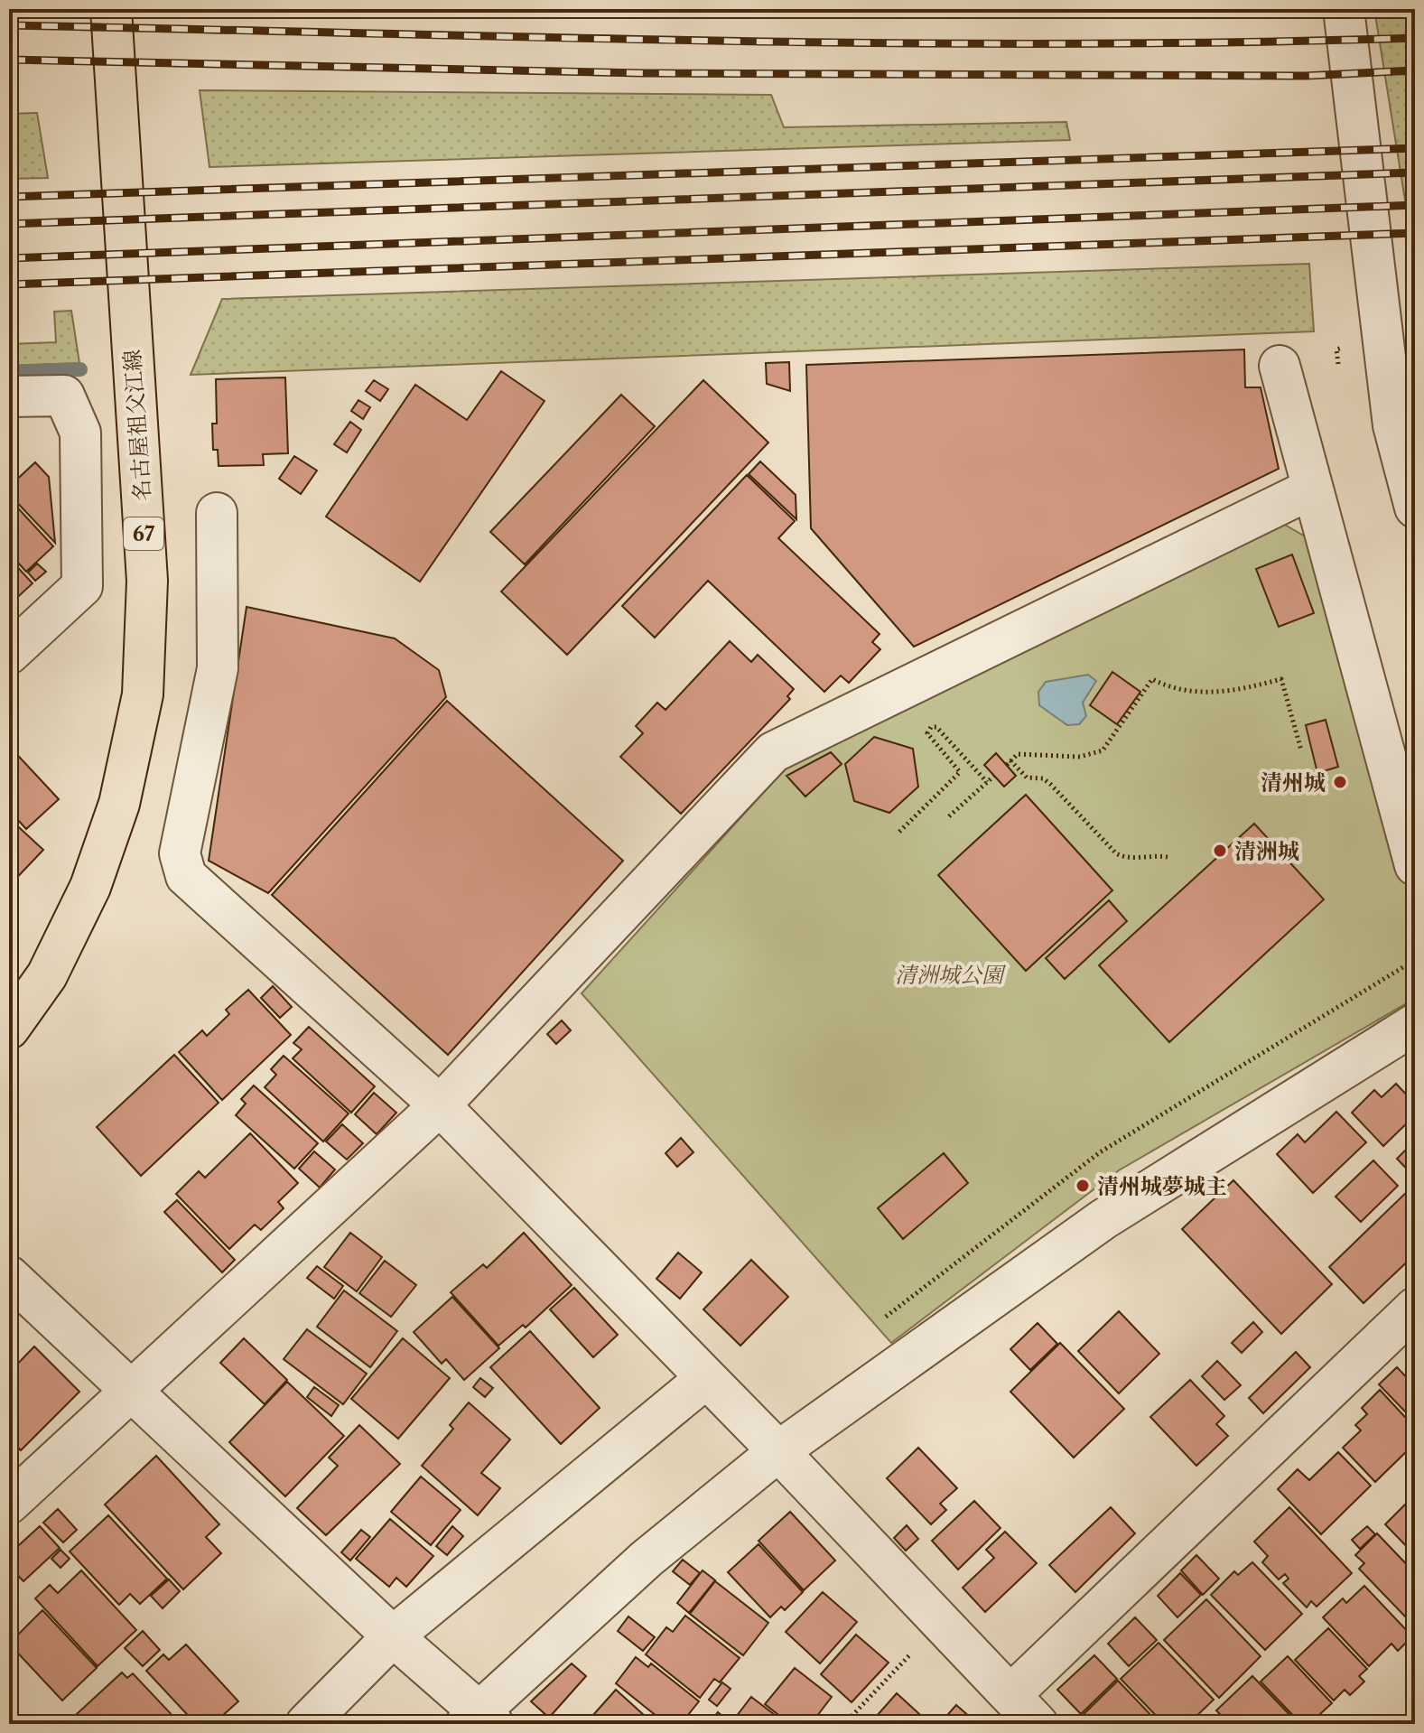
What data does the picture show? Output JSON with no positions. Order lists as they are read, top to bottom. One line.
{"streets":{"main road":["名古屋祖父江線","67"]},"parks":["清洲城公園"],"places":["清州城","清洲城","清州城夢城主"]}
